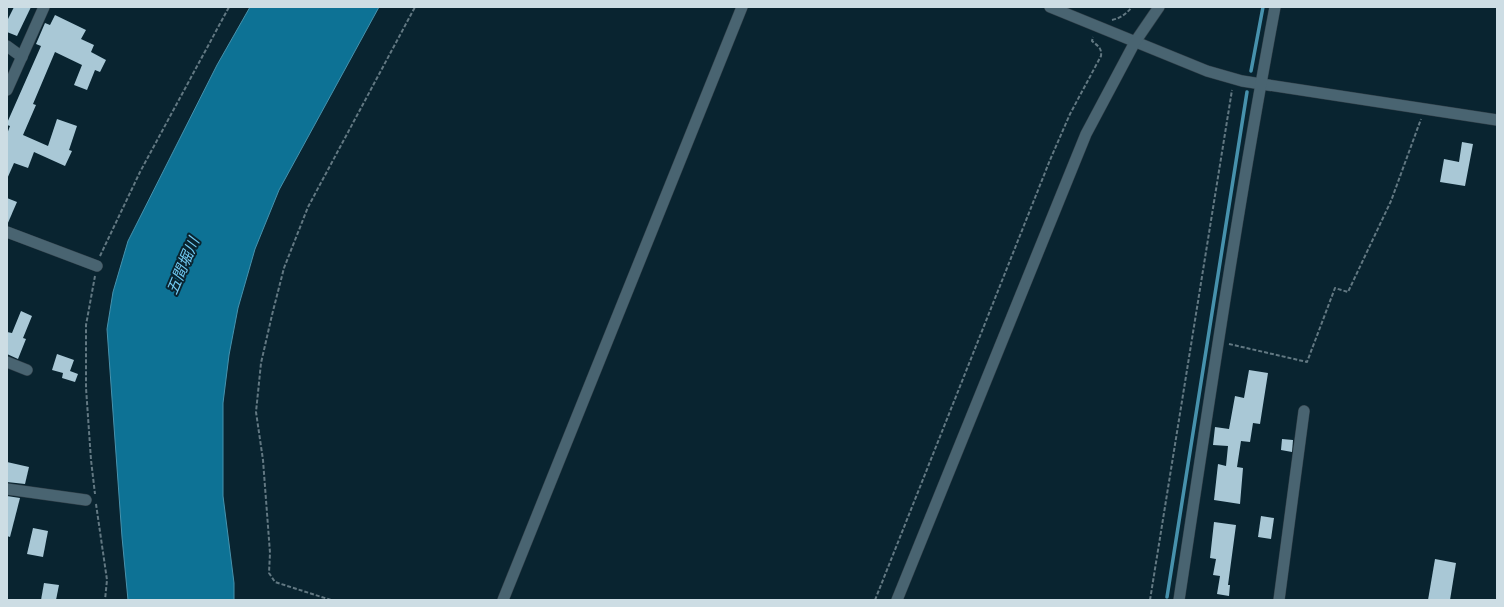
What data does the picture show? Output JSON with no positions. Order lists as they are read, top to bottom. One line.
{"water":["五間堀川"]}
